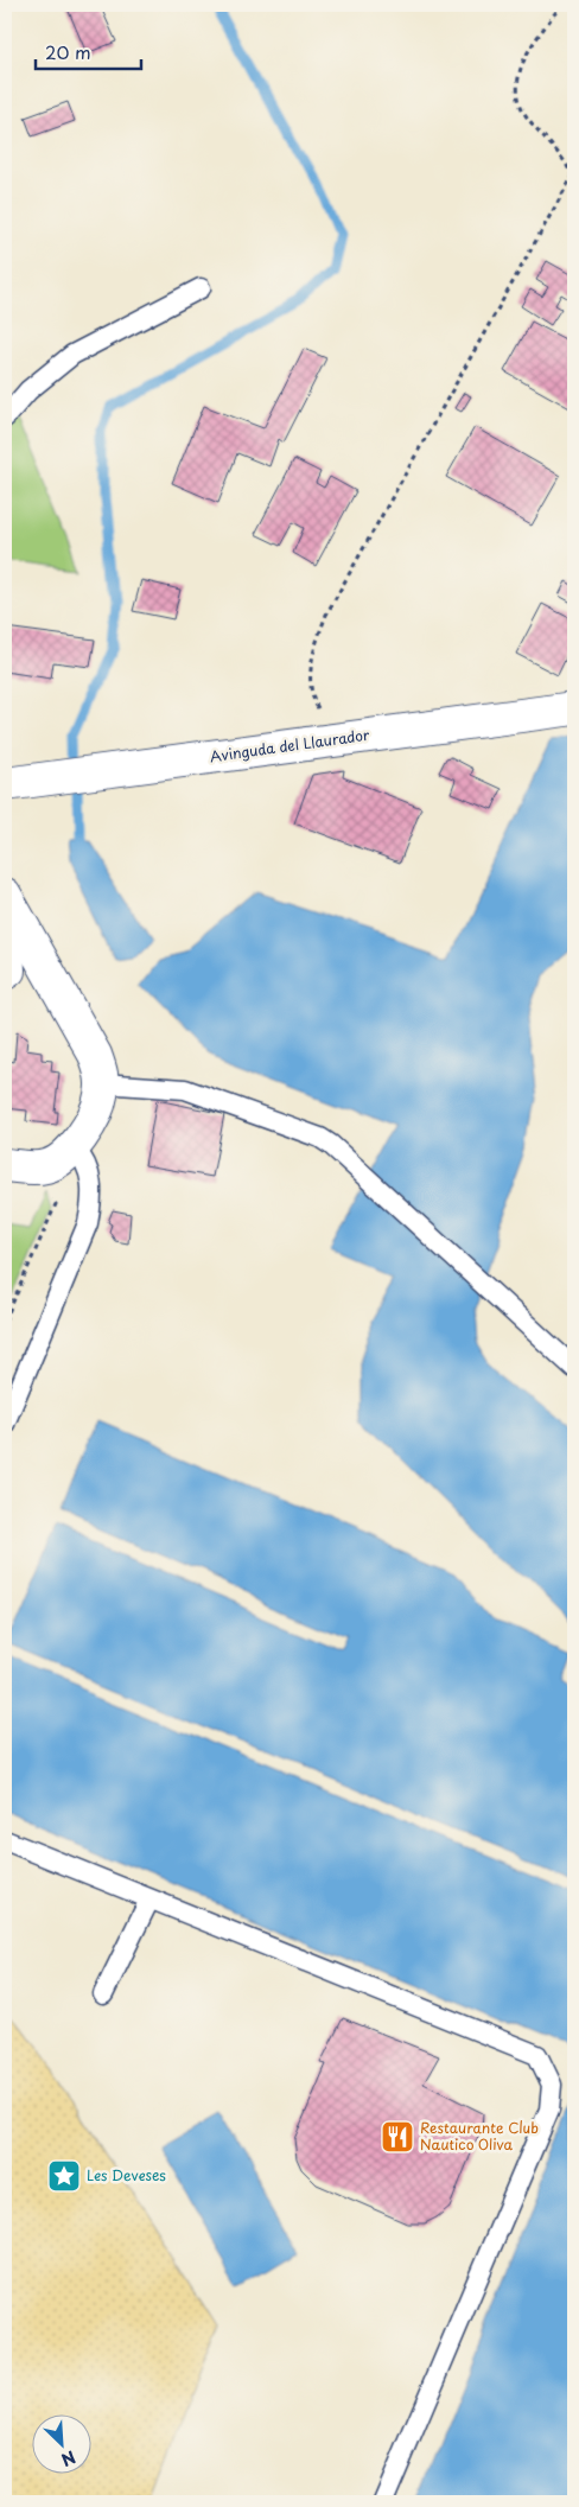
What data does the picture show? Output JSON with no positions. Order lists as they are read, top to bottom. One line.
{"streets":{"street":["Avinguda del Llaurador"]},"places":{"restaurant":["Restaurante Club Nautico Oliva"],"place":["Les Deveses"]},"scale_bar":"20 m","north":"bottom right"}
